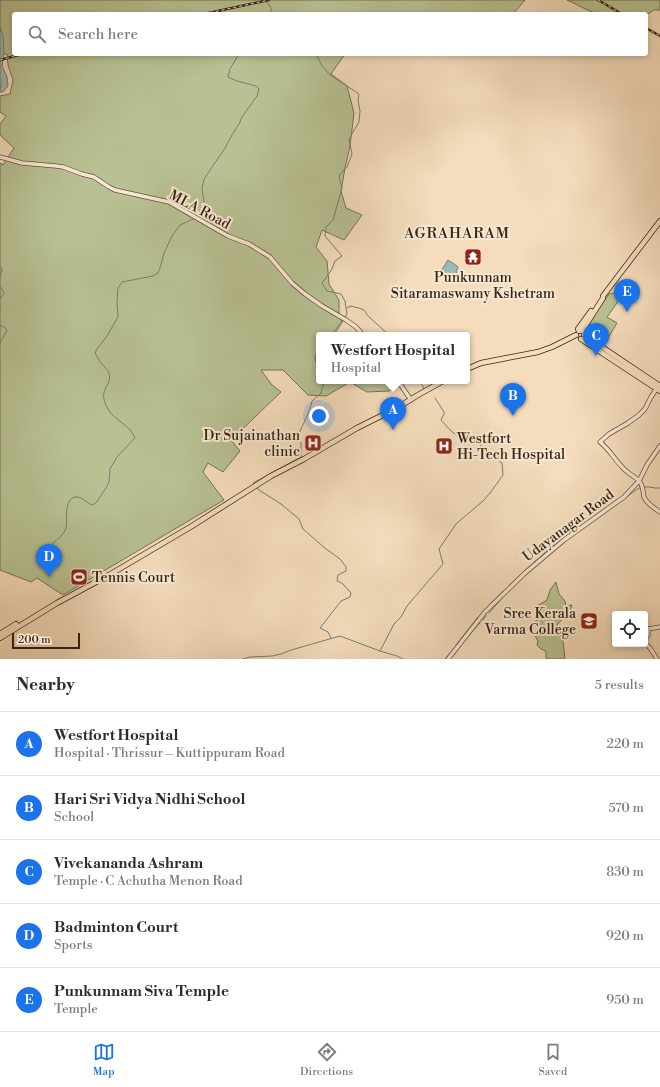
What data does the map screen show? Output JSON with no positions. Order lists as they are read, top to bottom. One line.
{"streets":{"street":["MLA Road","Udayanagar Road"]},"districts":["AGRAHARAM"],"places":{"temple":["Punkunnam Sitaramaswamy Kshetram"],"hospital":["Dr Sujainathan clinic","Westfort Hi-Tech Hospital"],"sports":["Tennis Court"],"school or university":["Sree Kerala Varma College"]},"scale_bar":"200 m","page":{"search":"Search here","pins":["E","C","B","A","D"],"popup":["Westfort Hospital","Hospital"],"scale":"200 m","heading":["Nearby","5 results"],"list":[{"mark":"A","name":"Westfort Hospital","note":"Hospital · Thrissur – Kuttippuram Road","value":"220 m"},{"mark":"B","name":"Hari Sri Vidya Nidhi School","note":"School","value":"570 m"},{"mark":"C","name":"Vivekananda Ashram","note":"Temple · C Achutha Menon Road","value":"830 m"},{"mark":"D","name":"Badminton Court","note":"Sports","value":"920 m"},{"mark":"E","name":"Punkunnam Siva Temple","note":"Temple","value":"950 m"}],"nav":["Map","Directions","Saved"]}}
